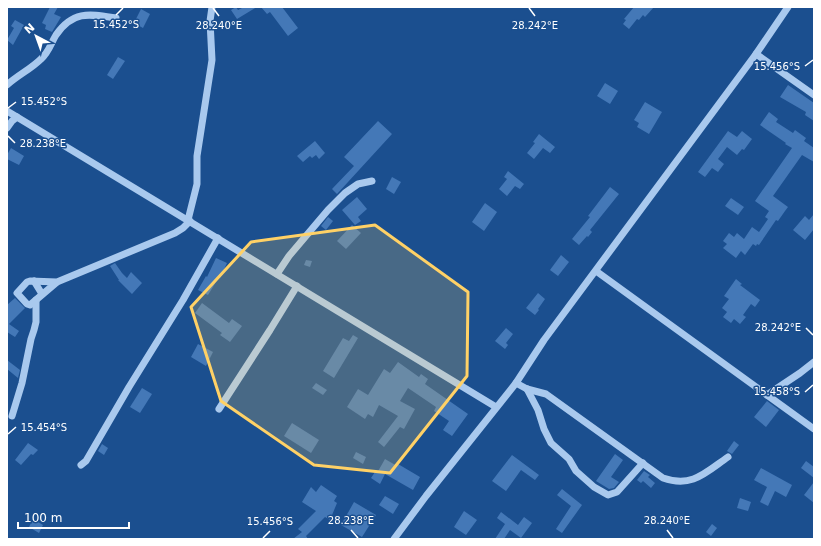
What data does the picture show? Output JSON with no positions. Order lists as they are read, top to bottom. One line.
{"scale_bar":"100 m","north":"top left","coordinates":["15.452°S","28.240°E","28.242°E","15.456°S","28.238°E","15.458°S","15.454°S"]}
